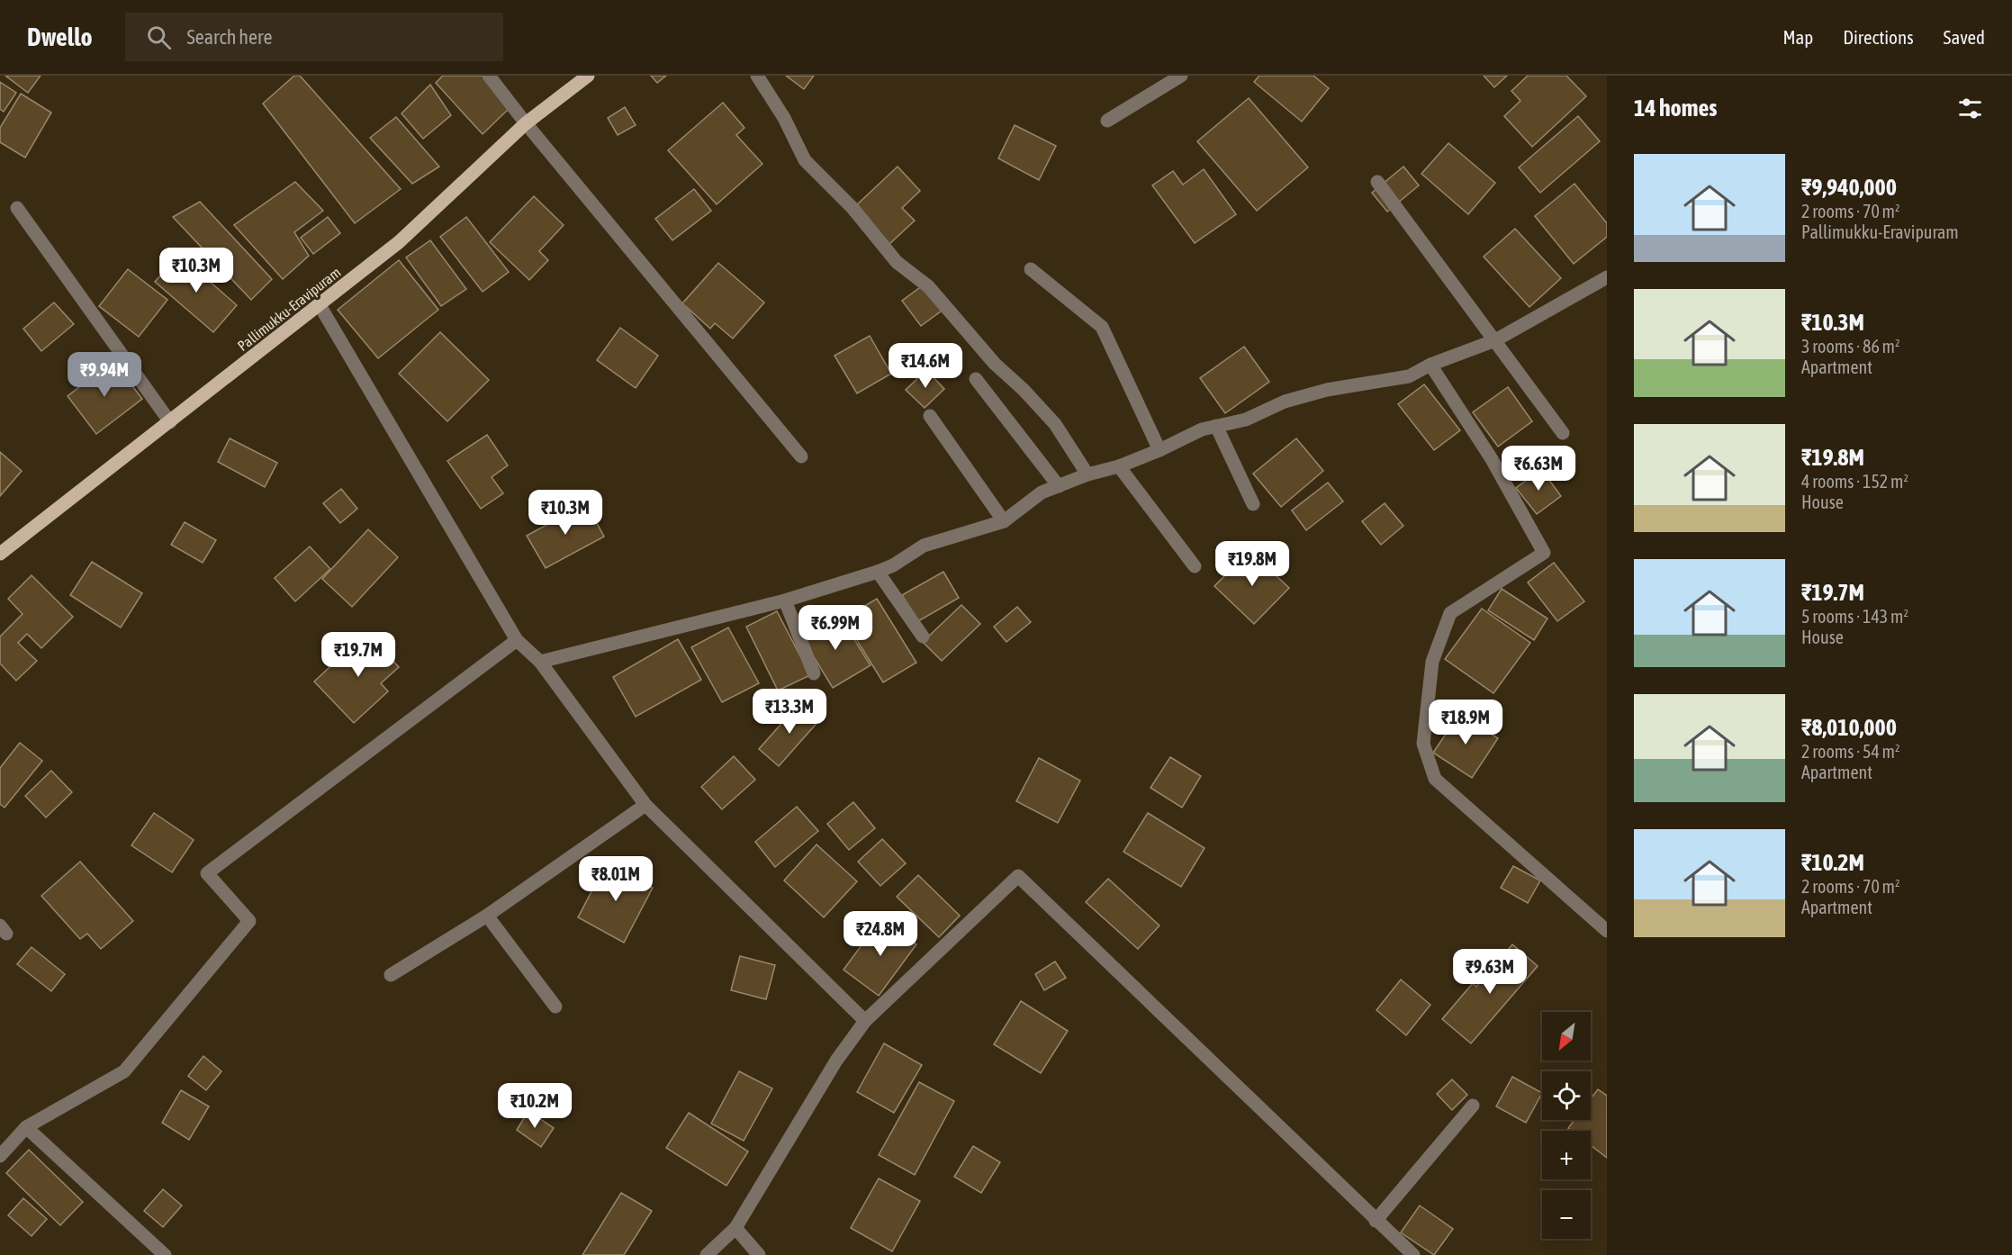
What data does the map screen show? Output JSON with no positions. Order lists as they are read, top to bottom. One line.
{"streets":{"main road":["Pallimukku-Eravipuram"]},"north":"bottom left","page":{"header":"Dwello","search":"Search here","nav":["Map","Directions","Saved"],"heading":"14 homes","list":[{"name":"₹9,940,000","note":"2 rooms · 70 m² · Pallimukku-Eravipuram"},{"name":"₹10.3M","note":"3 rooms · 86 m² · Apartment"},{"name":"₹19.8M","note":"4 rooms · 152 m² · House"},{"name":"₹19.7M","note":"5 rooms · 143 m² · House"},{"name":"₹8,010,000","note":"2 rooms · 54 m² · Apartment"},{"name":"₹10.2M","note":"2 rooms · 70 m² · Apartment"}],"price":["₹10.3M","₹14.6M","₹9.94M","₹6.63M","₹10.3M","₹19.8M","₹6.99M","₹19.7M","₹13.3M","₹18.9M","₹8.01M","₹24.8M","₹9.63M","₹10.2M"],"map_buttons":["+","−"]}}
